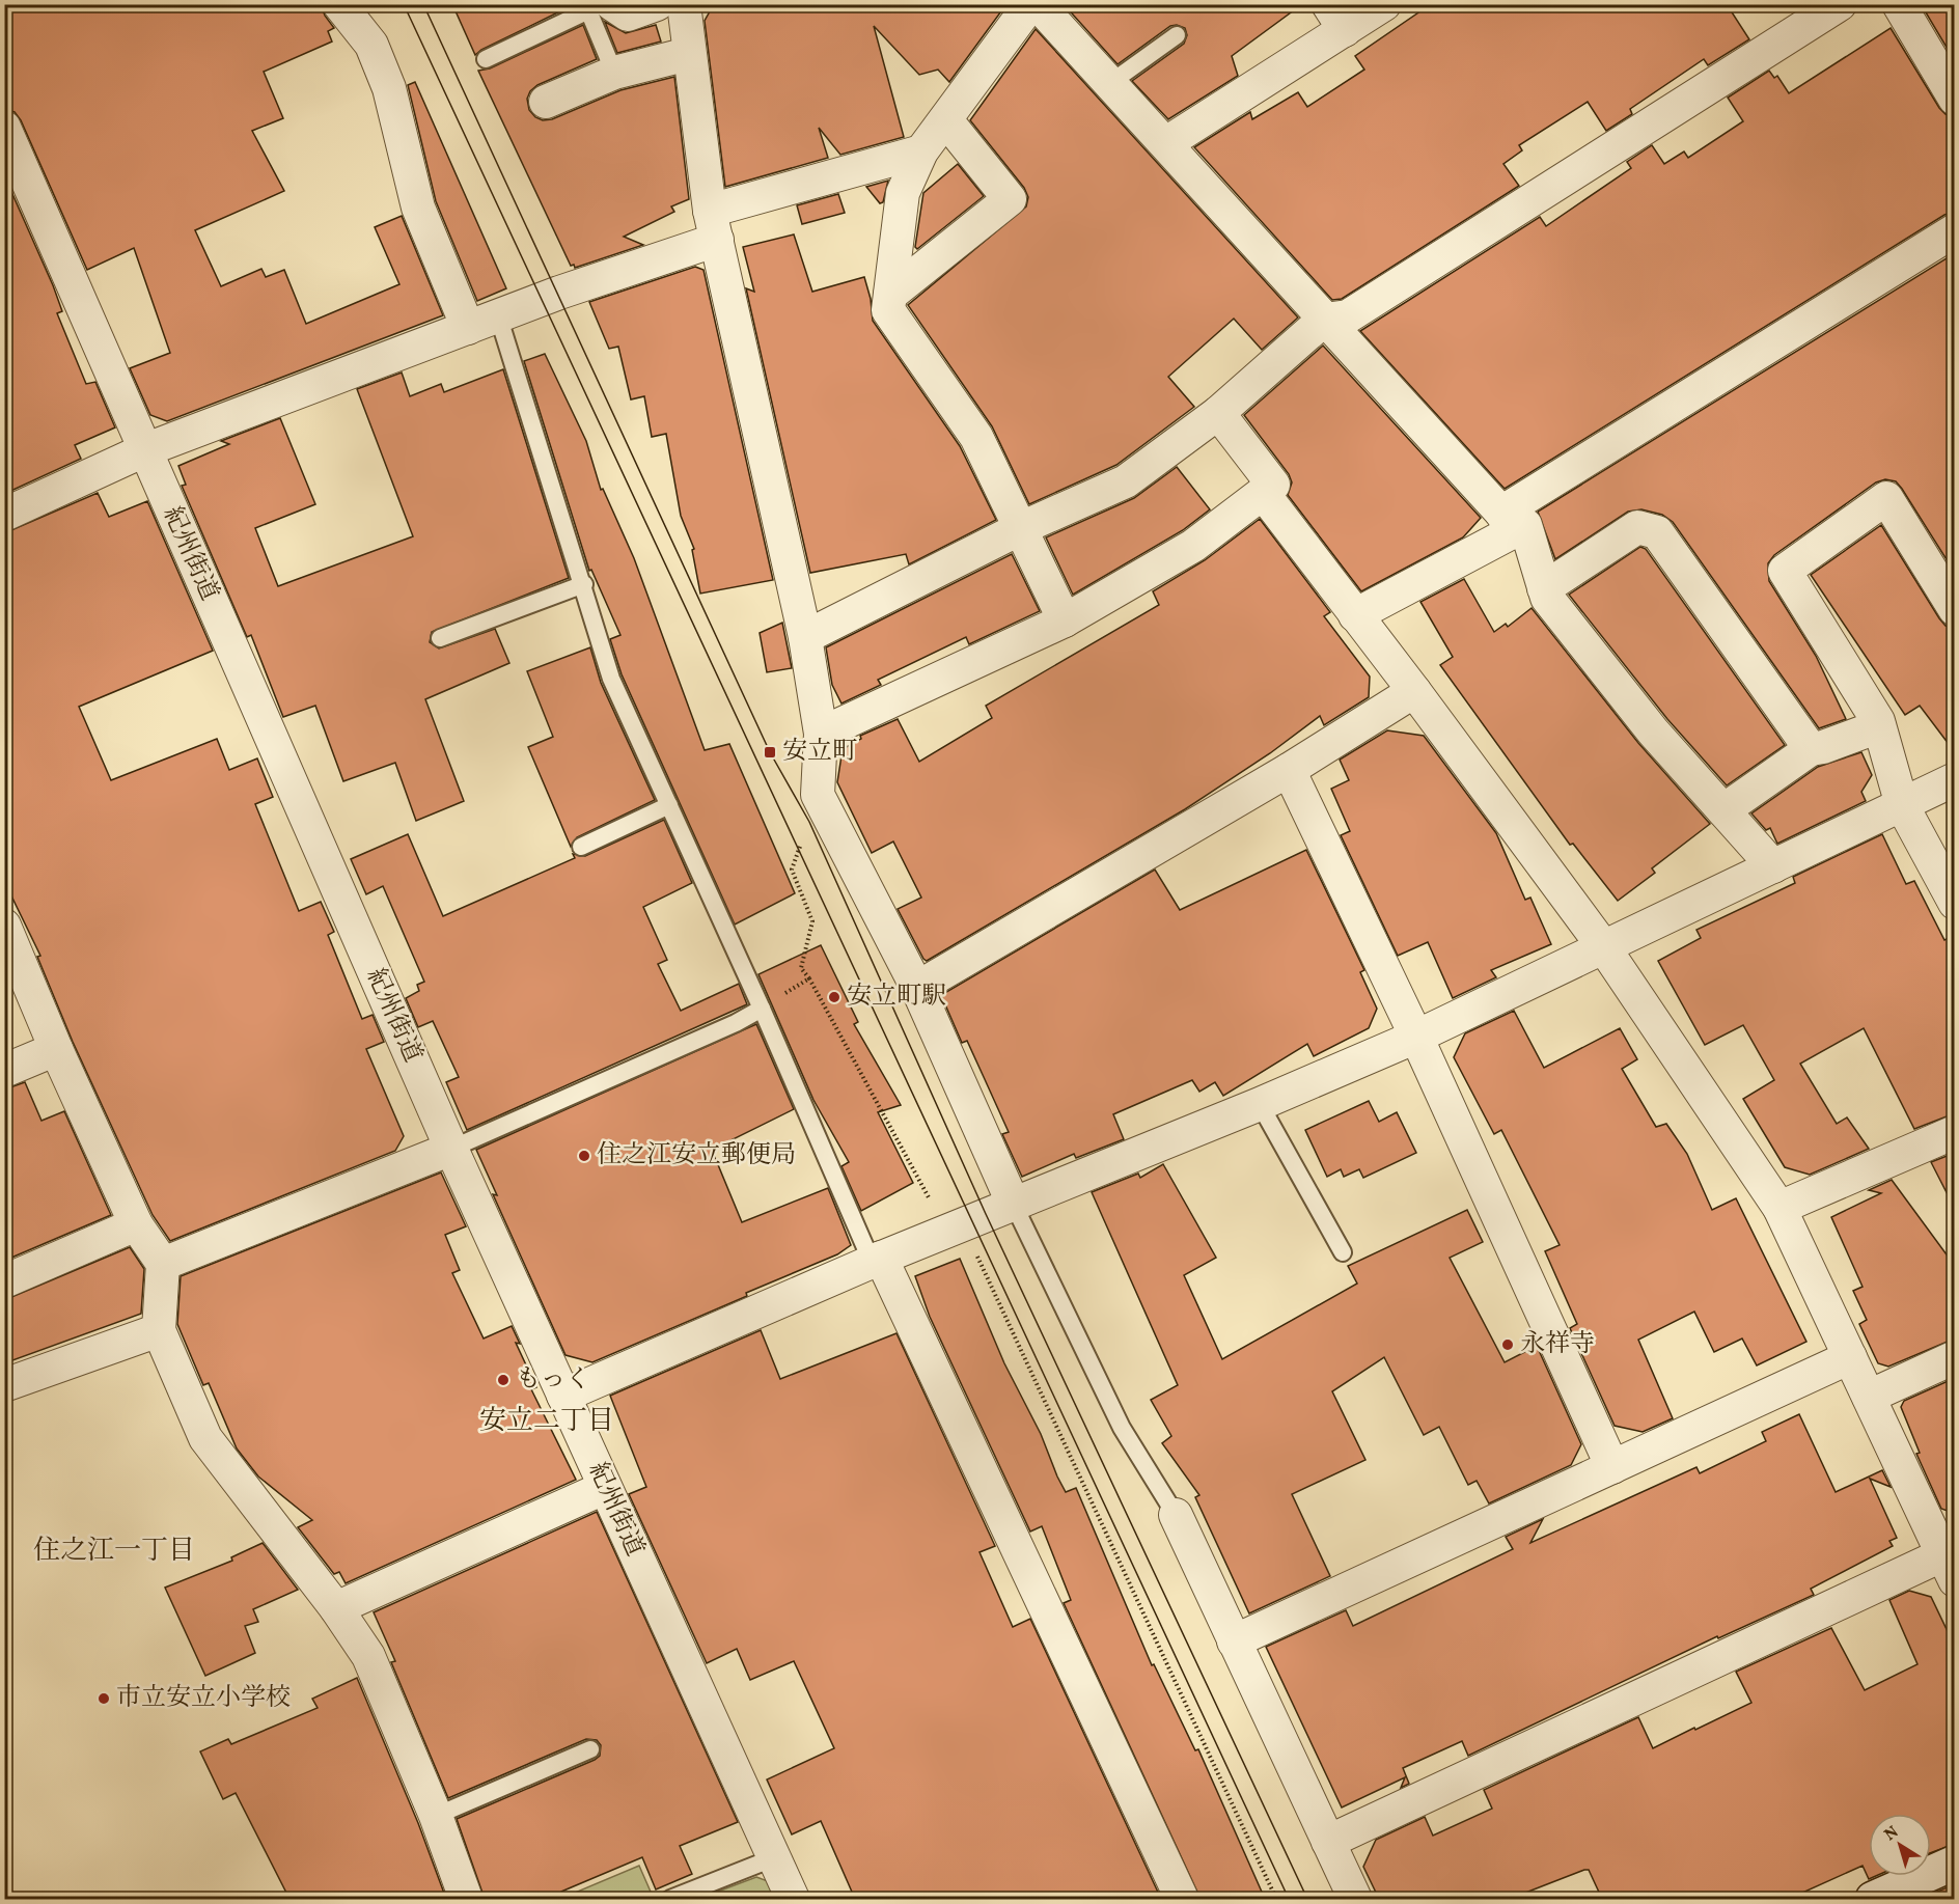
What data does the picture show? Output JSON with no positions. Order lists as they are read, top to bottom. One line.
{"streets":{"street":["紀州街道"]},"districts":["安立二丁目","住之江一丁目"],"places":{"transit":["安立町"],"other":["安立町駅","住之江安立郵便局","永祥寺","もっく","市立安立小学校"]},"north":"top left"}
